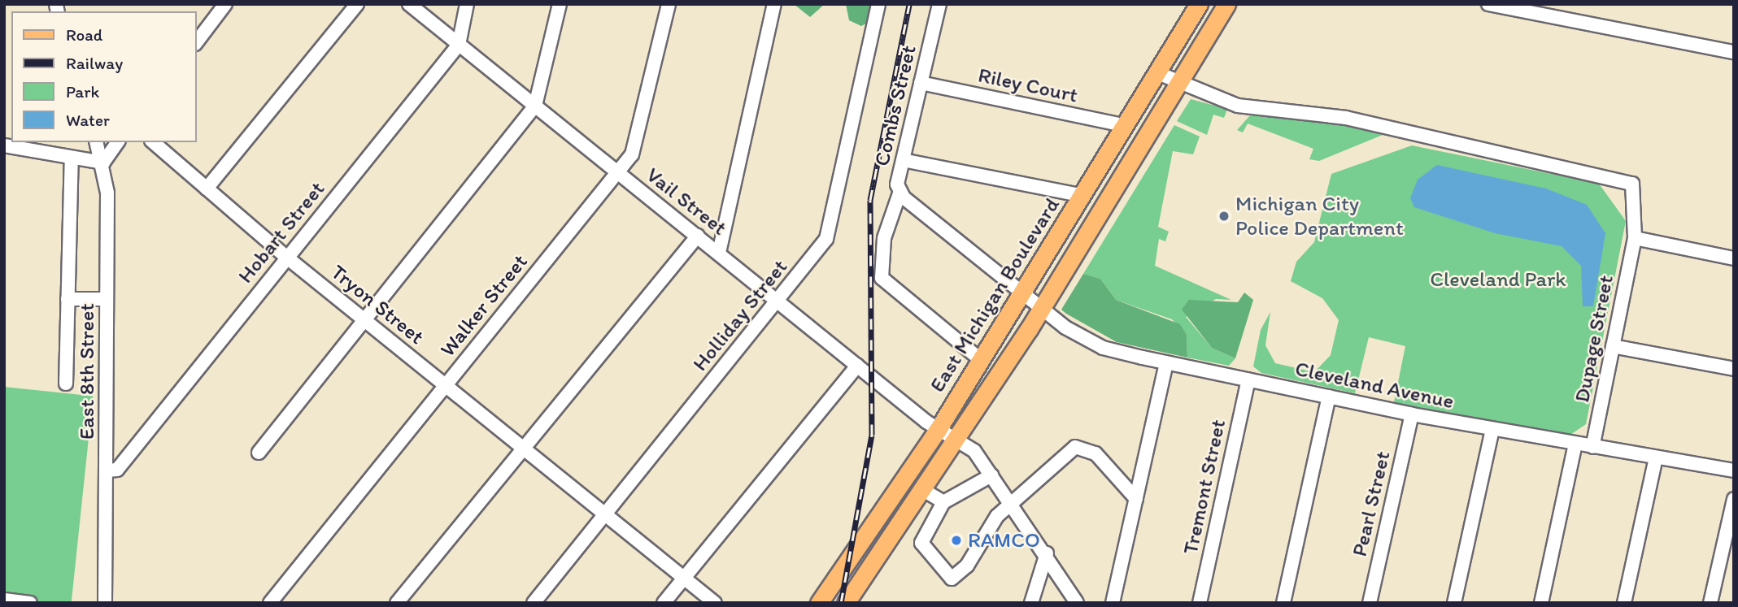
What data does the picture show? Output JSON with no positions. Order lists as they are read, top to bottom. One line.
{"streets":{"main road":["East Michigan Boulevard"],"street":["Riley Court","Combs Street","Vail Street","Hobart Street","Tryon Street","Walker Street","Holliday Street","Dupage Street","East 8th Street","Cleveland Avenue","Tremont Street","Pearl Street"]},"crossings":[["Riley Court","Combs Street"],["Riley Court","East Michigan Boulevard"],["Combs Street","East Michigan Boulevard"],["Combs Street","Cleveland Avenue"],["Vail Street","Hobart Street"],["Vail Street","East Michigan Boulevard"],["Vail Street","Walker Street"],["Vail Street","Holliday Street"],["Hobart Street","Tryon Street"],["Hobart Street","East 8th Street"],["East Michigan Boulevard","Cleveland Avenue"],["Tryon Street","Walker Street"],["Tryon Street","Holliday Street"],["Dupage Street","Cleveland Avenue"],["Cleveland Avenue","Tremont Street"],["Cleveland Avenue","Pearl Street"]],"parks":["Cleveland Park"],"places":["Michigan City Police Department","RAMCO"],"legend":["Road","Railway","Park","Water"]}
